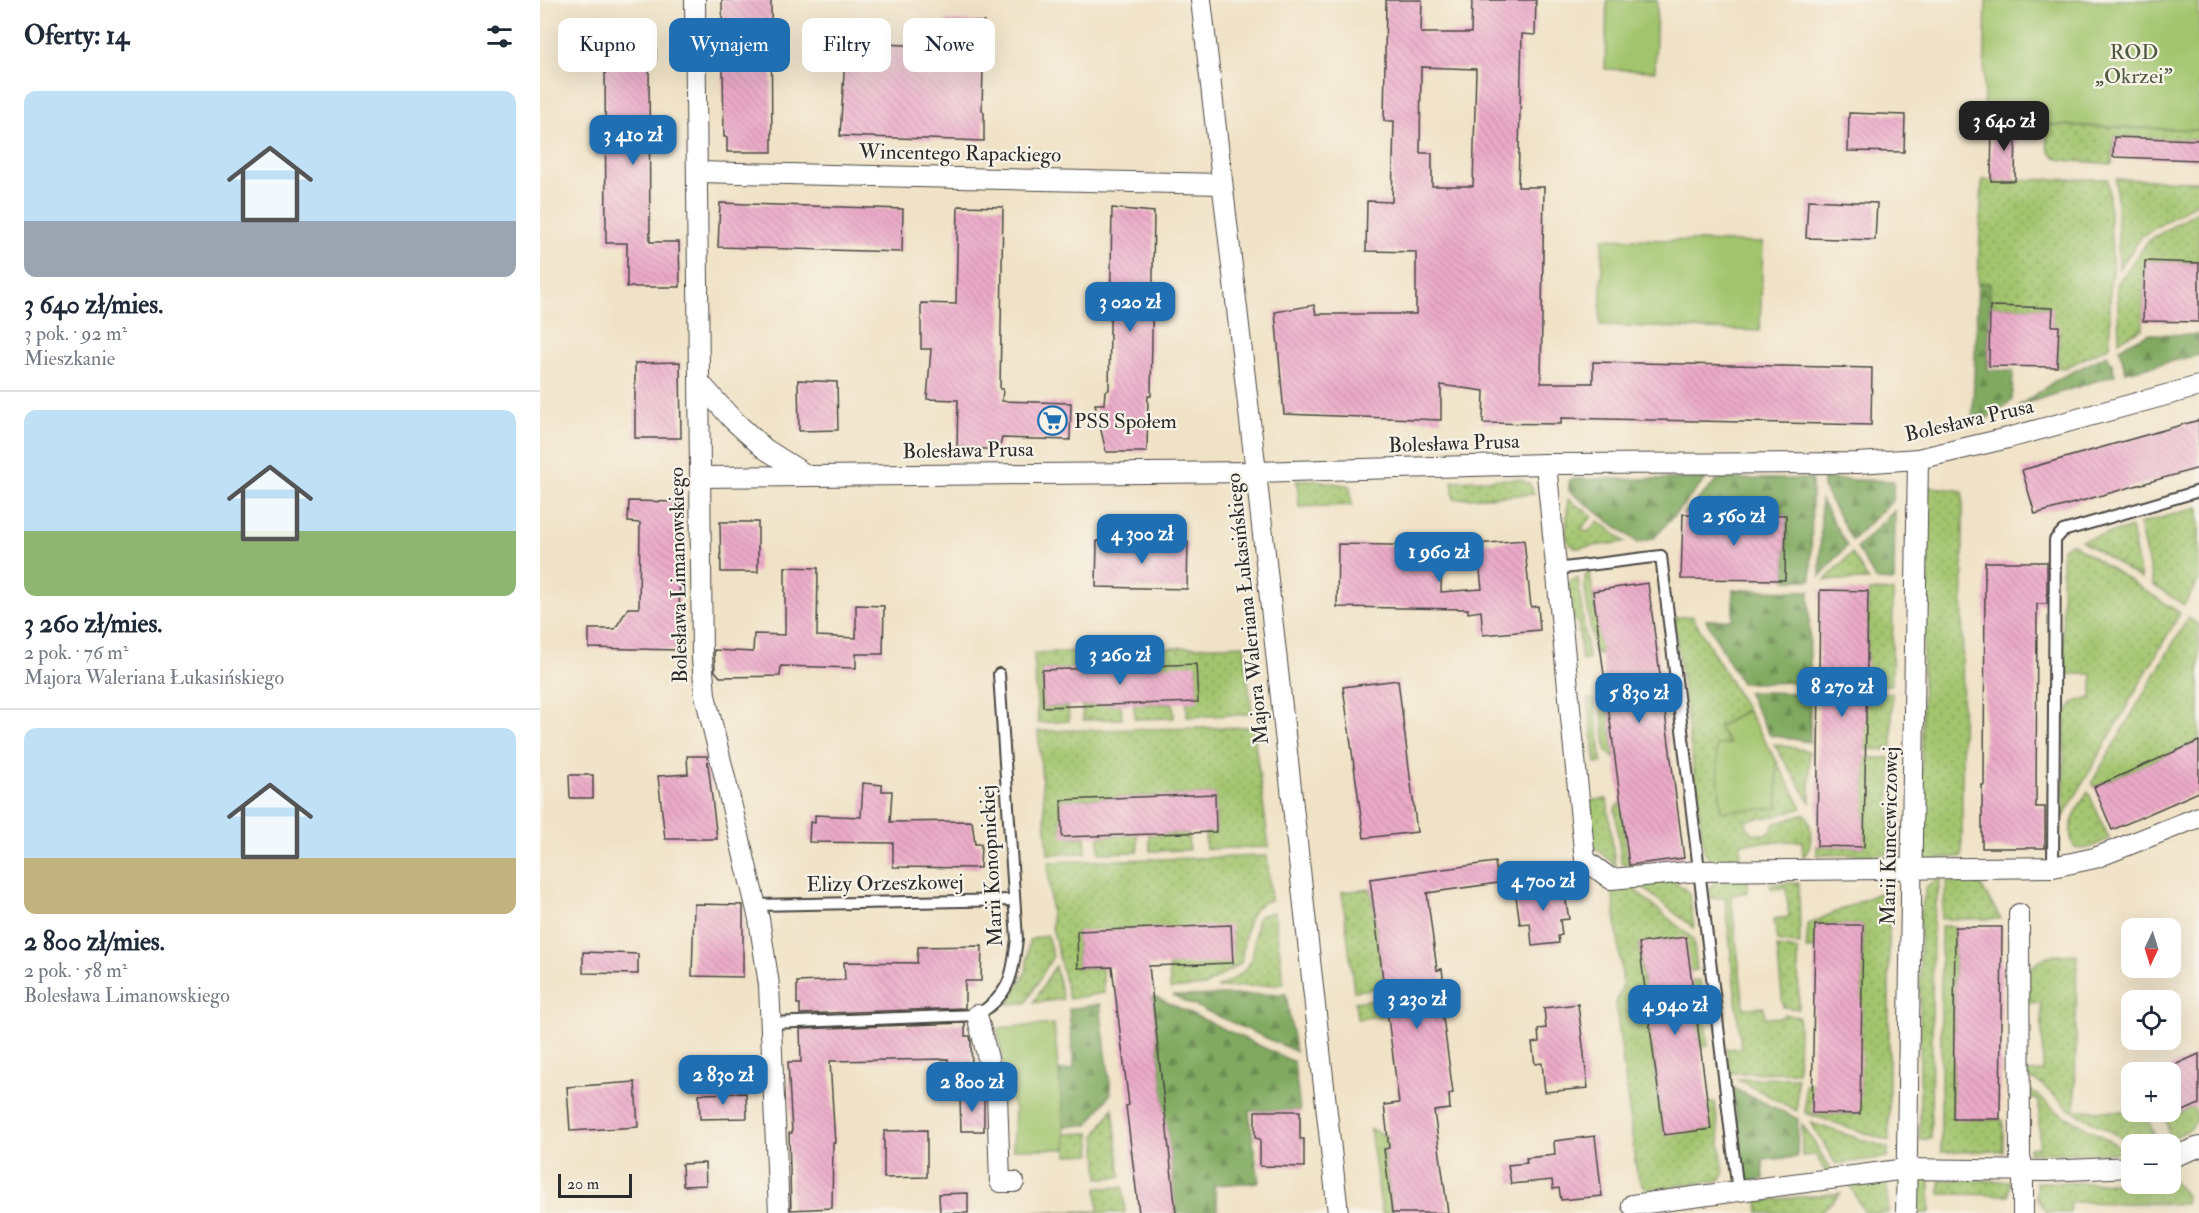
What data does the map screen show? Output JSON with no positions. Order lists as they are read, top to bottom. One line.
{"streets":{"street":["Wincentego Rapackiego","Bolesława Prusa","Bolesława Limanowskiego","Majora Waleriana Łukasińskiego","Marii Kuncewiczowej"],"lane":["Marii Konopnickiej","Elizy Orzeszkowej"]},"crossings":[["Wincentego Rapackiego","Bolesława Limanowskiego"],["Wincentego Rapackiego","Majora Waleriana Łukasińskiego"],["Bolesława Prusa","Bolesława Limanowskiego"],["Bolesława Prusa","Majora Waleriana Łukasińskiego"],["Bolesława Prusa","Marii Kuncewiczowej"],["Bolesława Limanowskiego","Elizy Orzeszkowej"],["Marii Konopnickiej","Elizy Orzeszkowej"]],"parks":["ROD „Okrzei”"],"places":{"supermarket":["PSS Społem"]},"scale_bar":"20 m","north":"bottom","page":{"heading":"Oferty: 14","chip":["Kupno","Wynajem","Filtry","Nowe"],"list":[{"name":"3 640 zł/mies.","note":"3 pok. · 92 m² · Mieszkanie"},{"name":"3 260 zł/mies.","note":"2 pok. · 76 m² · Majora Waleriana Łukasińskiego"},{"name":"2 800 zł/mies.","note":"2 pok. · 58 m² · Bolesława Limanowskiego"}],"price":["3 640 zł","3 410 zł","3 020 zł","2 560 zł","4 300 zł","1 960 zł","3 260 zł","8 270 zł","5 830 zł","4 700 zł","3 230 zł","4 940 zł","2 830 zł","2 800 zł"],"map_buttons":["+","−"],"scale":"20 m"}}
